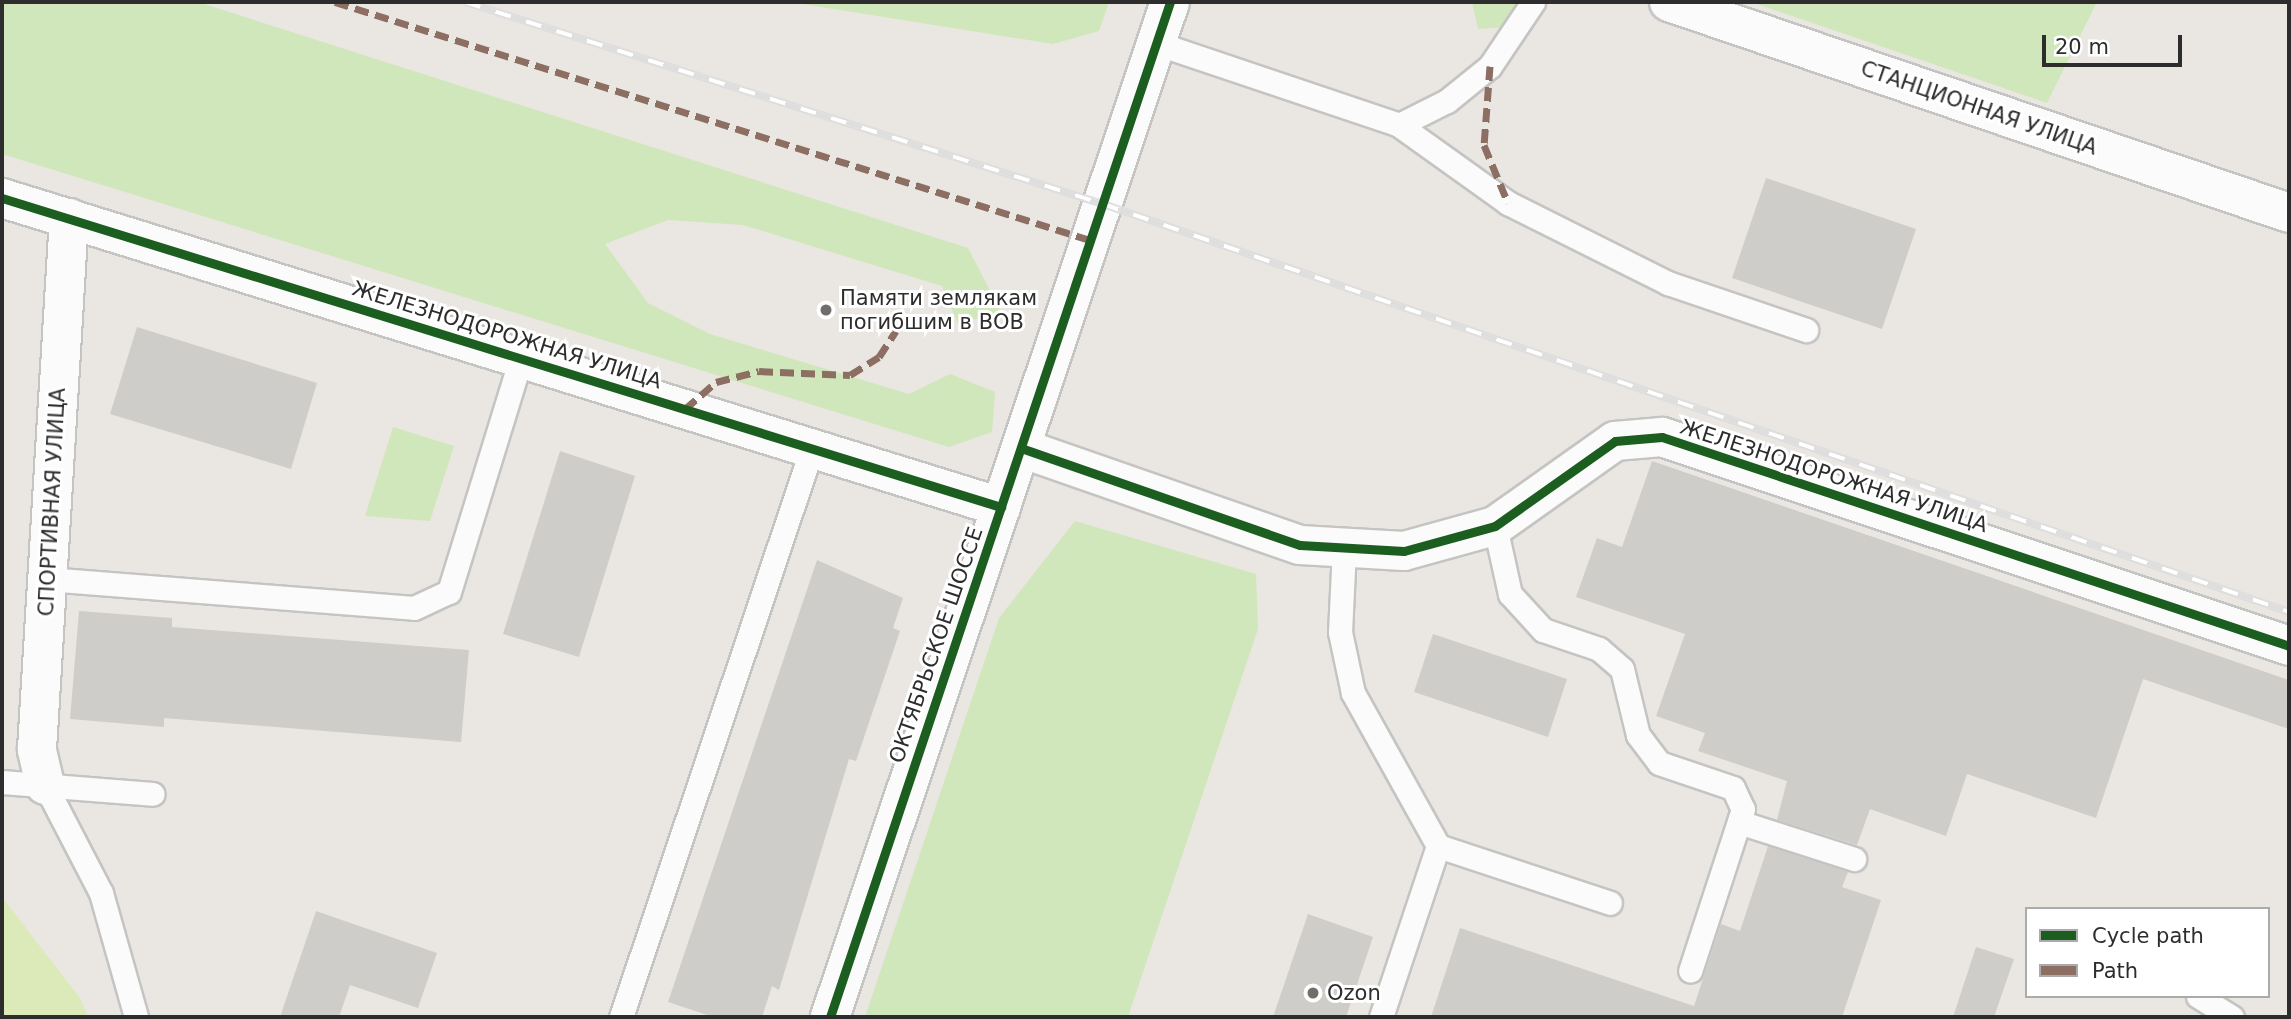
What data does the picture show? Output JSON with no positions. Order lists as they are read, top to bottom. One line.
{"streets":{"street":["СТАНЦИОННАЯ УЛИЦА","ЖЕЛЕЗНОДОРОЖНАЯ УЛИЦА","СПОРТИВНАЯ УЛИЦА","ОКТЯБРЬСКОЕ ШОССЕ"]},"crossings":[["ЖЕЛЕЗНОДОРОЖНАЯ УЛИЦА","СПОРТИВНАЯ УЛИЦА"],["ЖЕЛЕЗНОДОРОЖНАЯ УЛИЦА","ОКТЯБРЬСКОЕ ШОССЕ"]],"places":["Памяти землякам погибшим в ВОВ","Ozon"],"legend":["Cycle path","Path"],"scale_bar":"20 m"}
